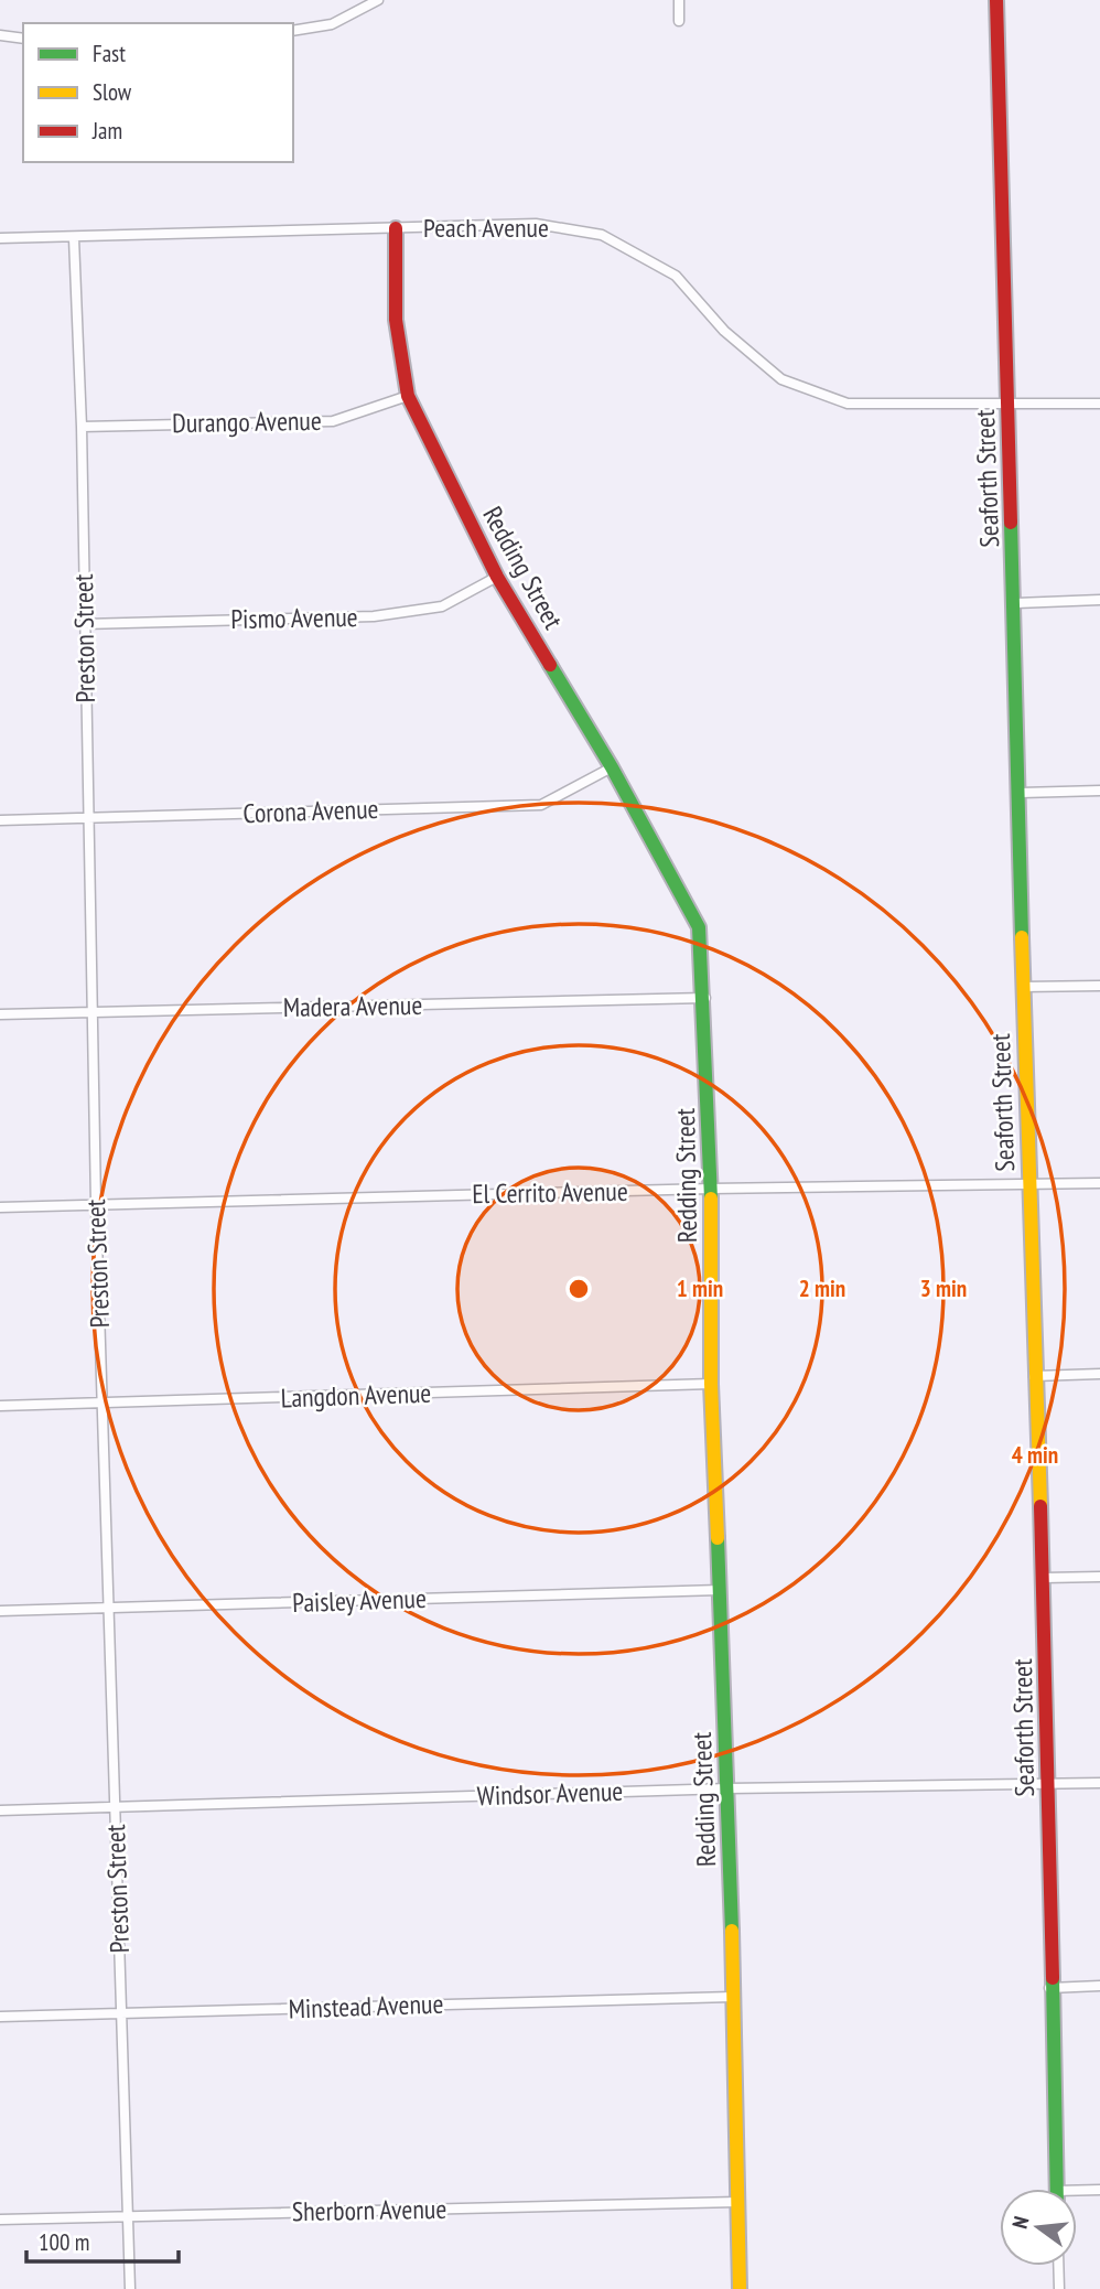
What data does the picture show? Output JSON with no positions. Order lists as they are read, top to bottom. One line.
{"streets":{"street":["Peach Avenue","Durango Avenue","Seaforth Street","Redding Street","Pismo Avenue","Preston Street","Corona Avenue","Madera Avenue","El Cerrito Avenue","Langdon Avenue","Paisley Avenue","Windsor Avenue","Minstead Avenue","Sherborn Avenue"]},"crossings":[["Peach Avenue","Seaforth Street"],["Peach Avenue","Redding Street"],["Peach Avenue","Preston Street"],["Durango Avenue","Redding Street"],["Durango Avenue","Preston Street"],["Seaforth Street","El Cerrito Avenue"],["Seaforth Street","Windsor Avenue"],["Redding Street","Pismo Avenue"],["Redding Street","Corona Avenue"],["Redding Street","Madera Avenue"],["Redding Street","El Cerrito Avenue"],["Redding Street","Langdon Avenue"],["Redding Street","Paisley Avenue"],["Redding Street","Windsor Avenue"],["Redding Street","Minstead Avenue"],["Redding Street","Sherborn Avenue"],["Pismo Avenue","Preston Street"],["Preston Street","Corona Avenue"],["Preston Street","Madera Avenue"],["Preston Street","El Cerrito Avenue"],["Preston Street","Langdon Avenue"],["Preston Street","Paisley Avenue"],["Preston Street","Windsor Avenue"],["Preston Street","Minstead Avenue"],["Preston Street","Sherborn Avenue"]],"legend":["Fast","Slow","Jam"],"scale_bar":"100 m","north":"left","rings":["1 min","2 min","3 min","4 min"]}
